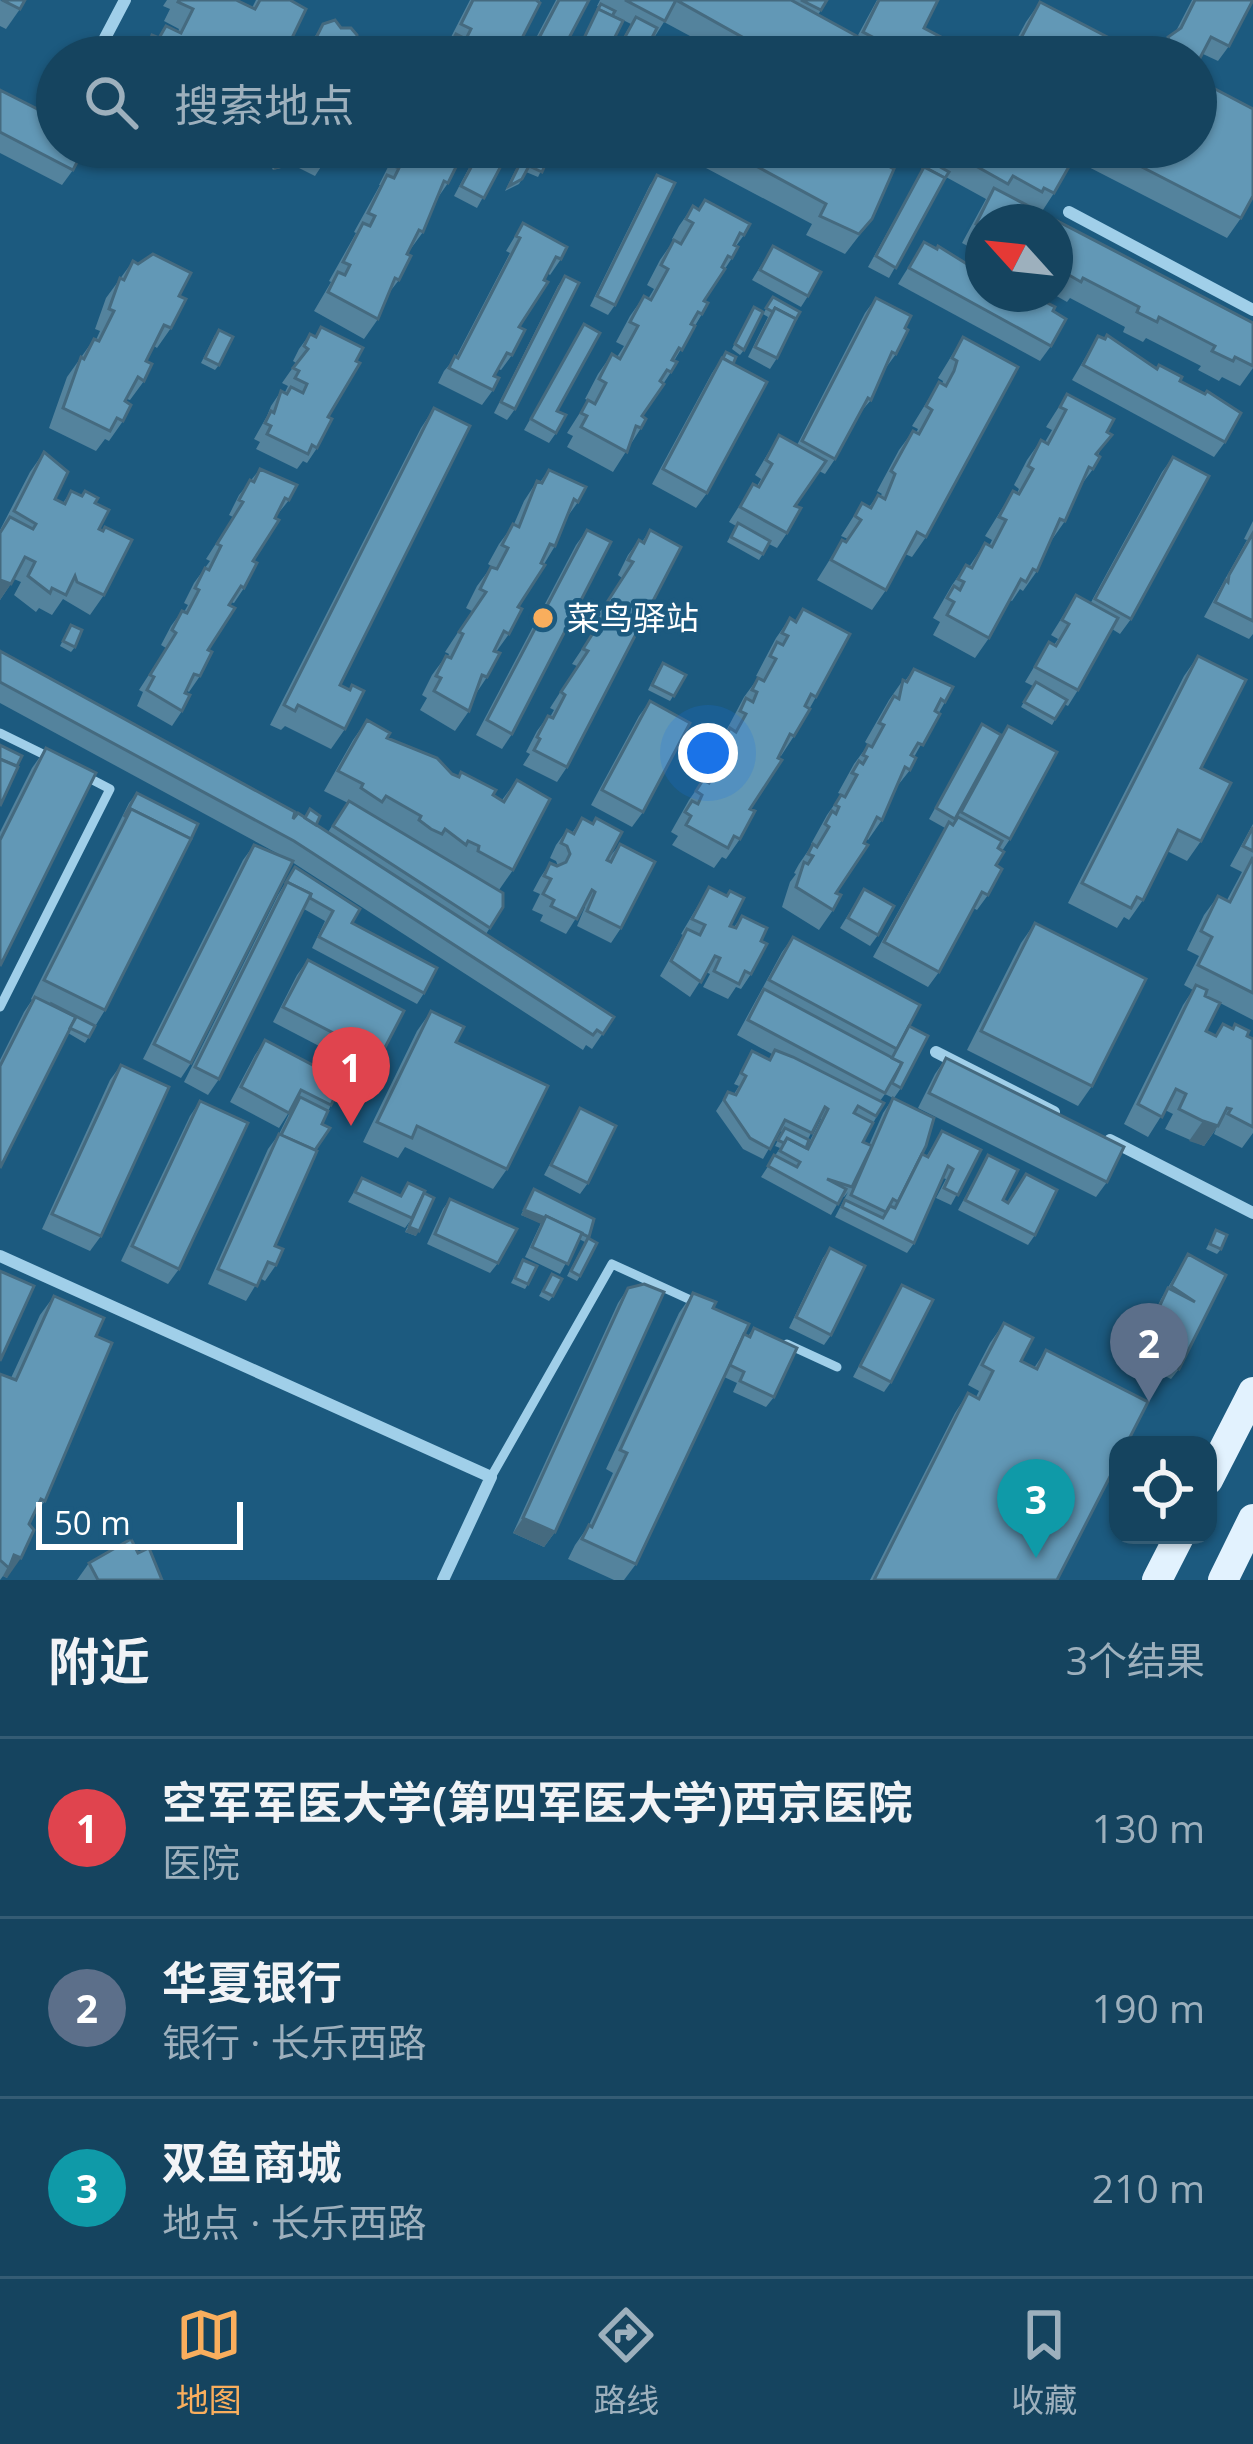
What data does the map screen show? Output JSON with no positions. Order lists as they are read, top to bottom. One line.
{"places":["菜鸟驿站"],"scale_bar":"50 m","north":"top left","page":{"search":"搜索地点","pins":["1","2","3"],"scale":"50 m","heading":["附近","3个结果"],"list":[{"mark":"1","name":"空军军医大学(第四军医大学)西京医院","note":"医院","value":"130 m"},{"mark":"2","name":"华夏银行","note":"银行 · 长乐西路","value":"190 m"},{"mark":"3","name":"双鱼商城","note":"地点 · 长乐西路","value":"210 m"}],"nav":["地图","路线","收藏"]}}
